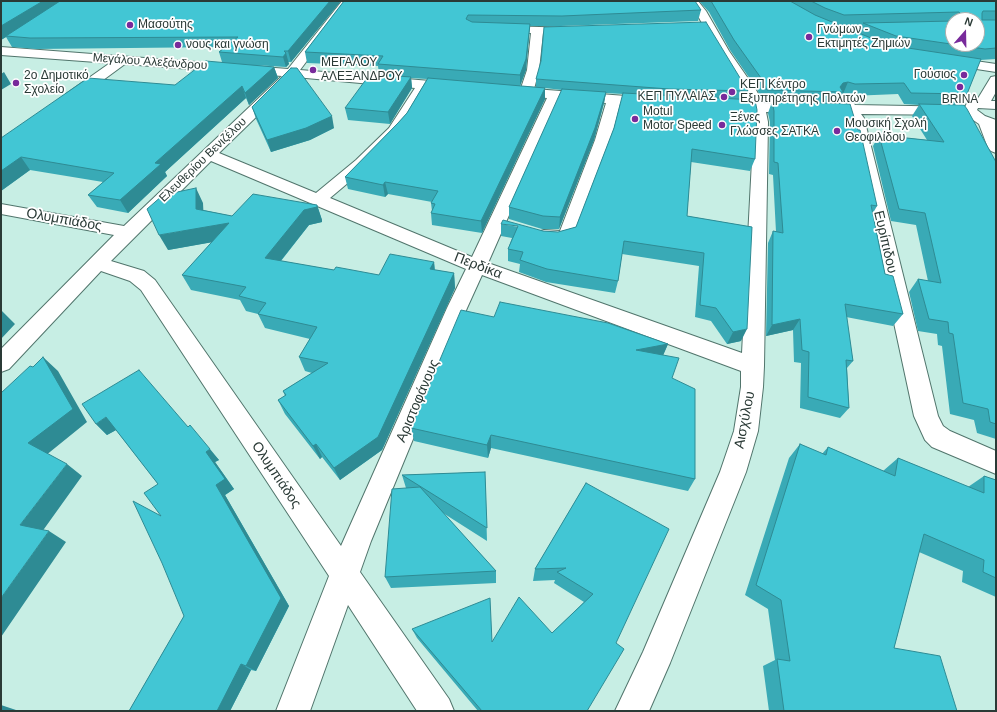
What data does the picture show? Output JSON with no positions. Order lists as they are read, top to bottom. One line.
{"streets":{"street":["Μεγάλου Αλεξάνδρου","Ελευθερίου Βενιζέλου","Ολυμπιάδος","Ευρίπιδου","Περδίκα","Αριστοφάνους","Αισχύλου"]},"crossings":[["Μεγάλου Αλεξάνδρου","Ελευθερίου Βενιζέλου"],["Ελευθερίου Βενιζέλου","Ολυμπιάδος"],["Ελευθερίου Βενιζέλου","Περδίκα"],["Ολυμπιάδος","Αριστοφάνους"],["Περδίκα","Αριστοφάνους"],["Περδίκα","Αισχύλου"]],"places":["Μασούτης","Γνώμων - Εκτιμητές Ζημιών","νους και γνώση","ΜΕΓΑΛΟΥ ΑΛΕΞΑΝΔΡΟΥ","Γούσιος","2ο Δημοτικό Σχολείο","BRINA","ΚΕΠ Κέντρο Εξυπηρέτησης Πολιτών","ΚΕΠ ΠΥΛΑΙΑΣ","Motul Motor Speed","Ξένες Γλώσσες ΣΑΤΚΑ","Μουσική Σχολή Θεοφιλίδου"],"north":"top"}
